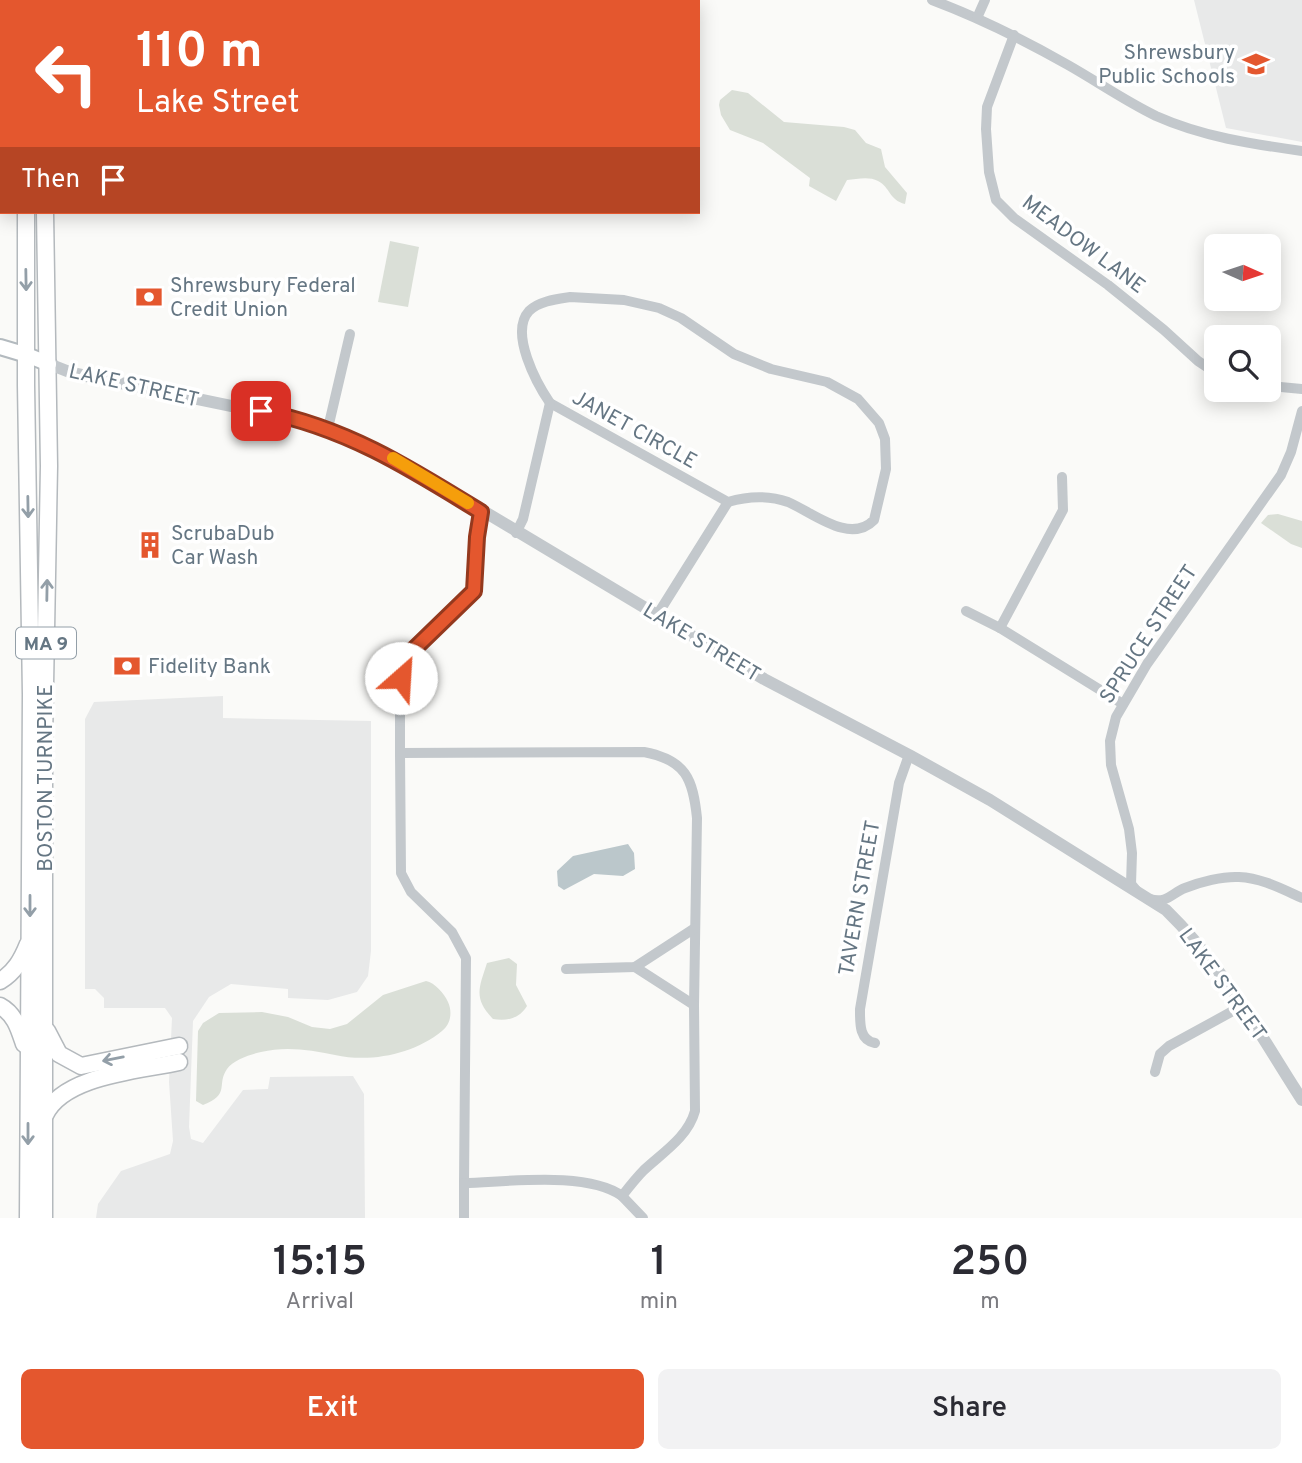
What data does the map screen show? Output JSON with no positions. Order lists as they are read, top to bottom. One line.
{"streets":{"highway":["MA 9","BOSTON TURNPIKE"],"main road":["LAKE STREET"],"street":["MEADOW LANE","JANET CIRCLE","SPRUCE STREET","TAVERN STREET"]},"crossings":[["LAKE STREET","SPRUCE STREET"],["LAKE STREET","BOSTON TURNPIKE"],["LAKE STREET","TAVERN STREET"]],"places":{"school or university":["Shrewsbury Public Schools"],"bank":["Shrewsbury Federal Credit Union","Fidelity Bank"],"building":["ScrubaDub Car Wash"]},"north":"right","page":{"turn":["110 m","Lake Street"],"then":"Then","eta":["15:15","Arrival","1","min","250","m"],"buttons":["Exit","Share"]}}
